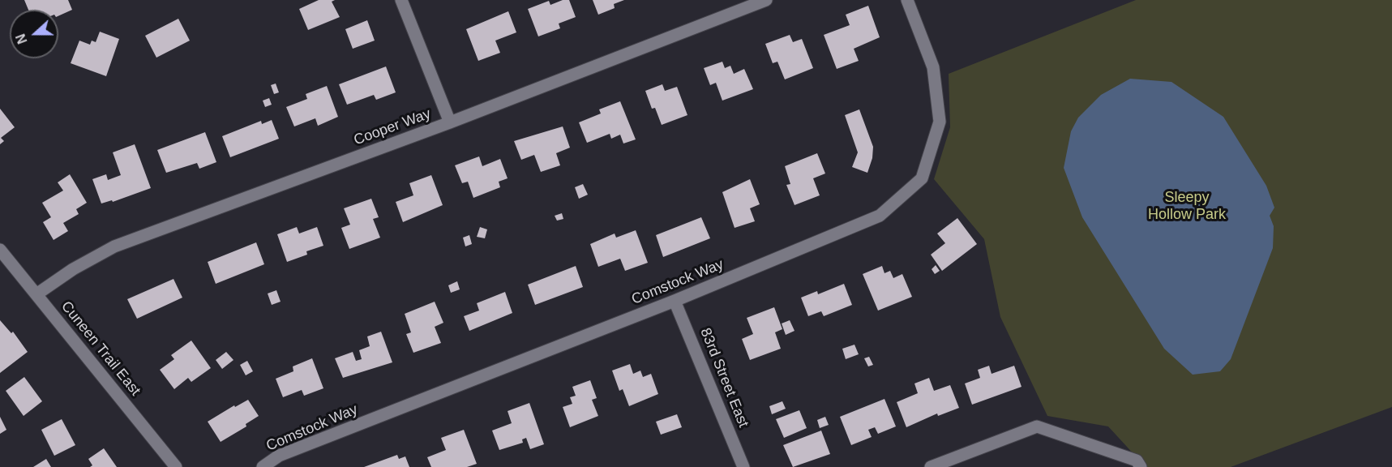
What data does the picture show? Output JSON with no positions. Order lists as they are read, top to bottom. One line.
{"streets":{"street":["Cooper Way","Comstock Way","Cuneen Trail East","83rd Street East"]},"crossings":[["Cooper Way","Cuneen Trail East"],["Comstock Way","83rd Street East"]],"parks":["Sleepy Hollow Park"],"north":"left"}
